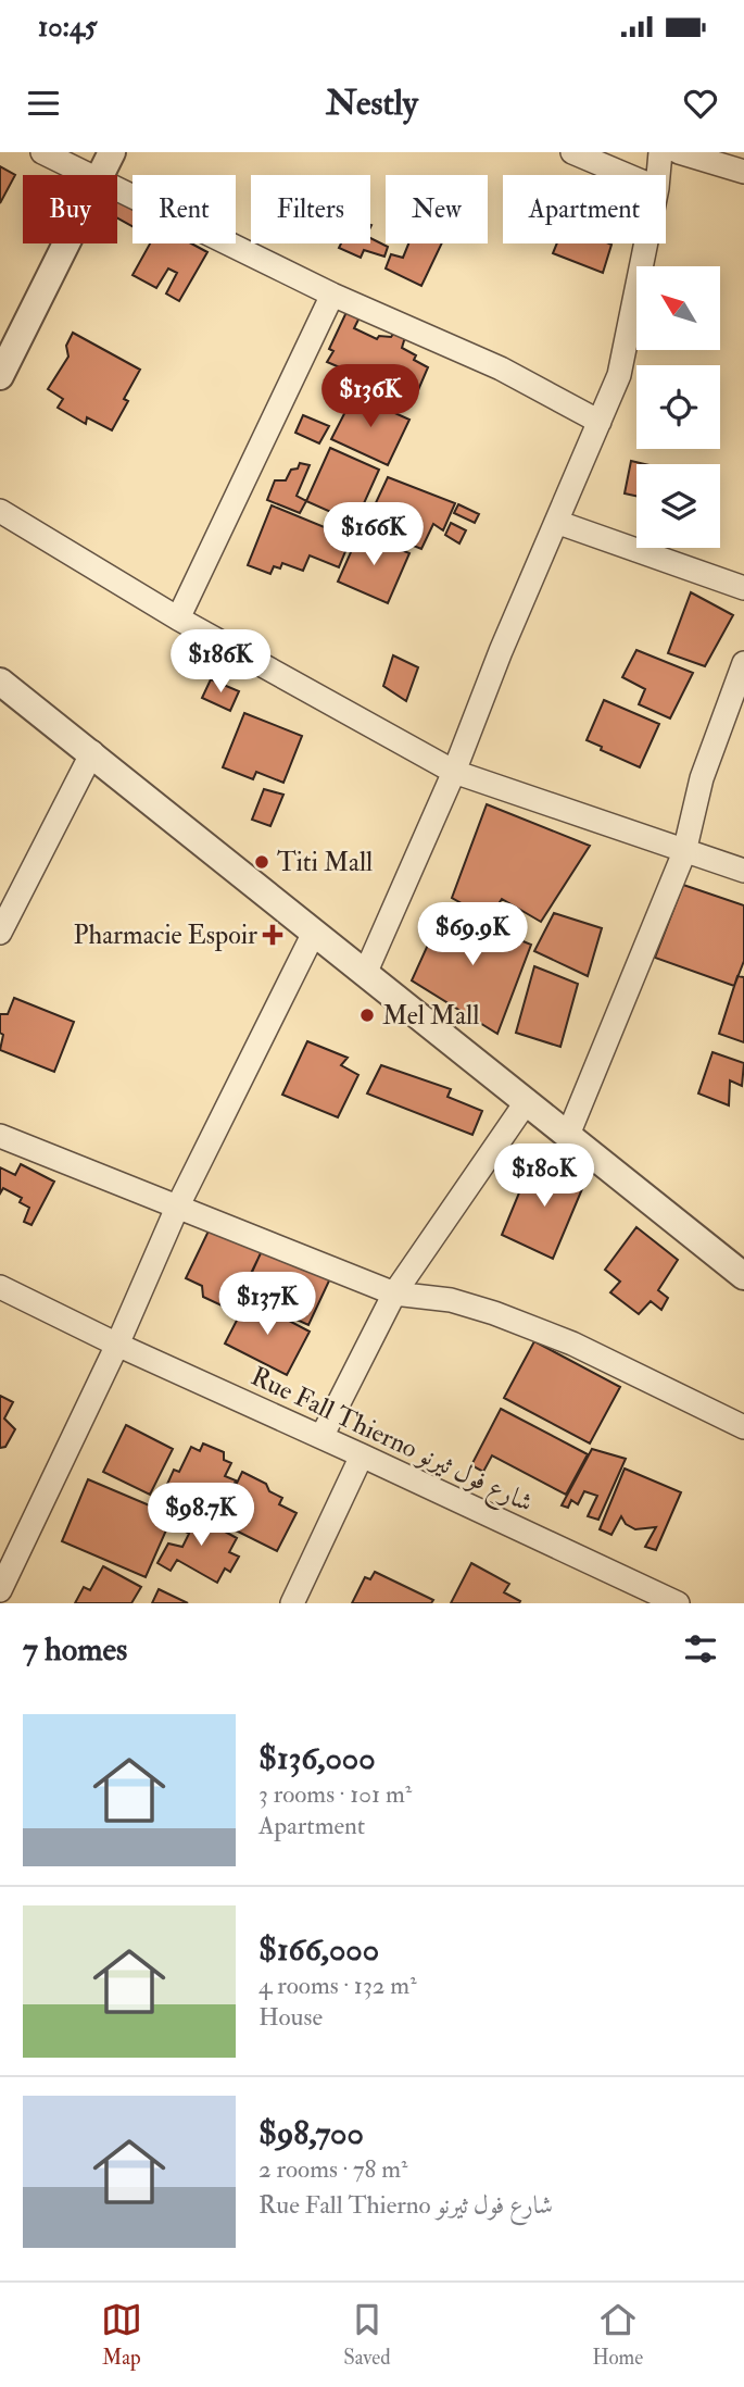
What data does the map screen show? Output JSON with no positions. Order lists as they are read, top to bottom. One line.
{"streets":{"street":["Rue Fall Thierno شارع فول ثيرنو"]},"places":{"other":["Titi Mall","Mel Mall"],"health":["Pharmacie Espoir"]},"north":"top left","page":{"status":"10:45","header":"Nestly","chip":["Buy","Rent","Filters","New","Apartment"],"price":["$136K","$166K","$186K","$69.9K","$180K","$137K","$98.7K"],"heading":"7 homes","list":[{"name":"$136,000","note":"3 rooms · 101 m² · Apartment"},{"name":"$166,000","note":"4 rooms · 132 m² · House"},{"name":"$98,700","note":"2 rooms · 78 m² · Rue Fall Thierno شارع فول ثيرنو"}],"tabs":["Map","Saved","Home"]}}
